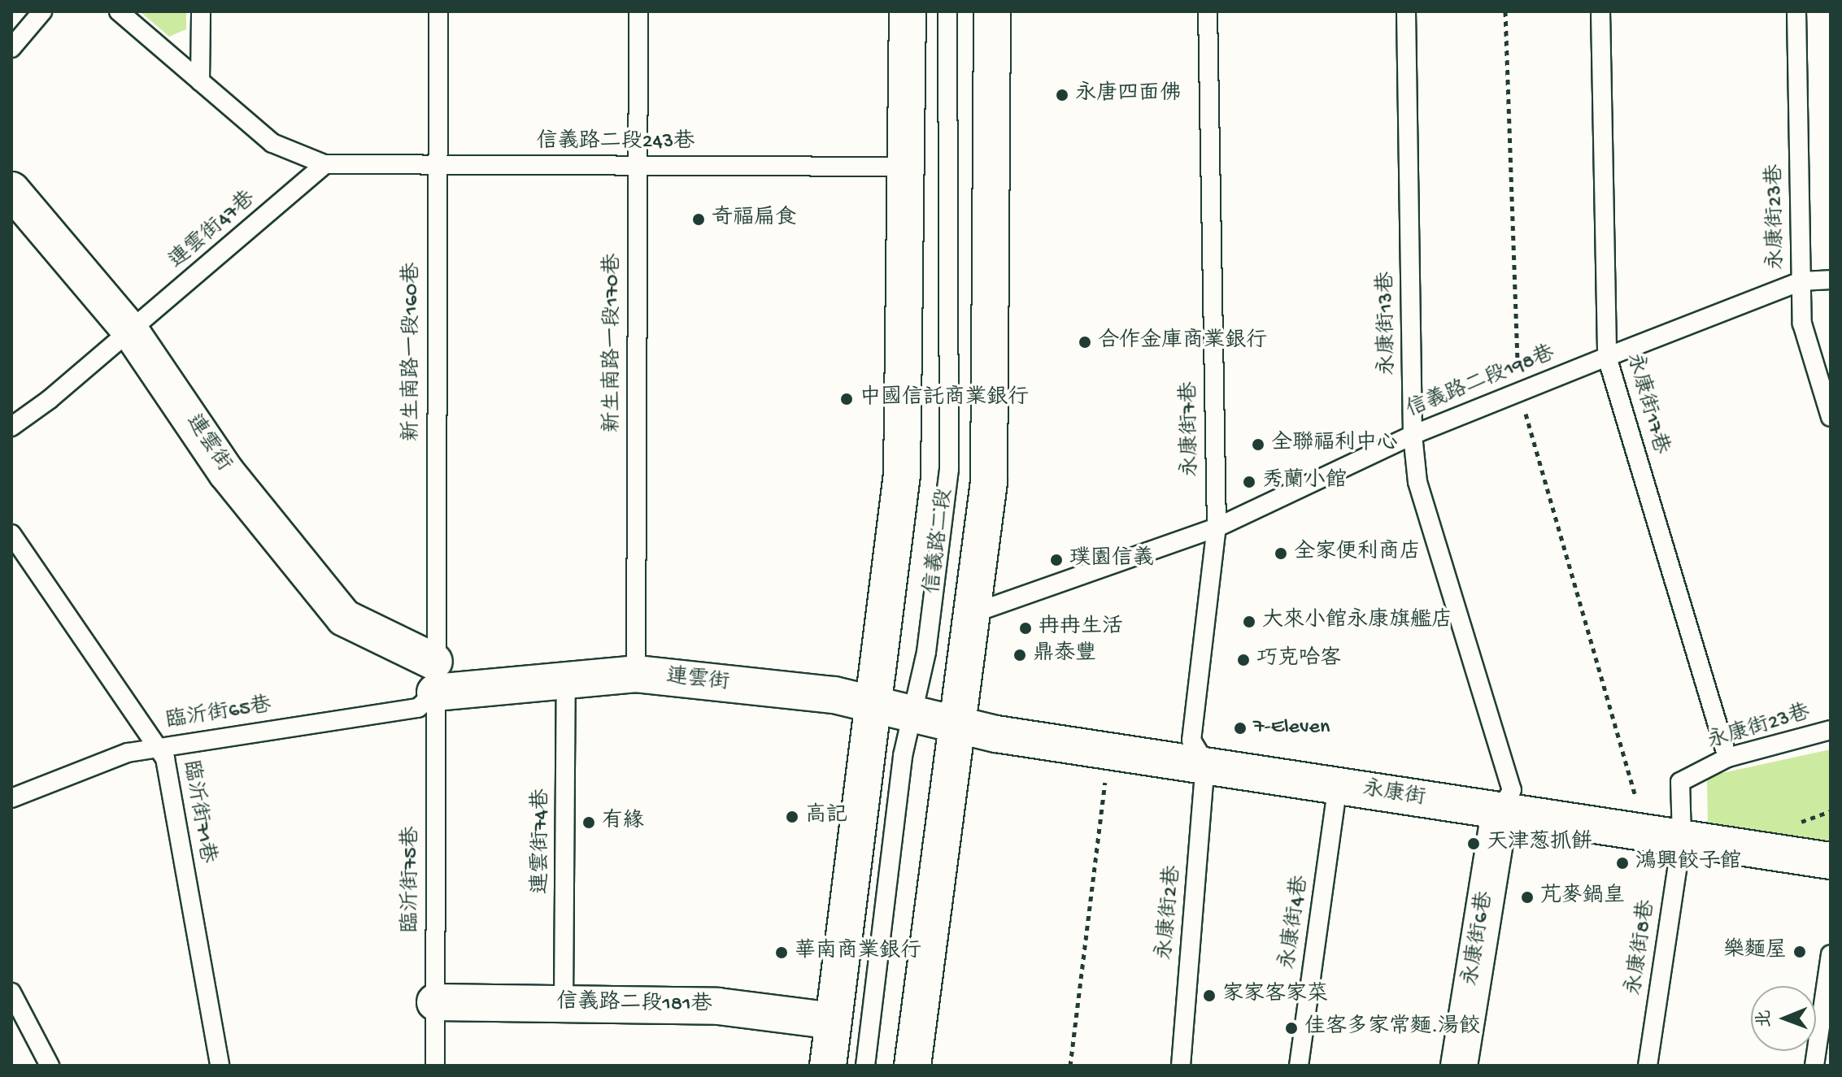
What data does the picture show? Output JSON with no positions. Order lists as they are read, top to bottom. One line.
{"streets":{"street":["連雲街","信義路二段","永康街","永康街6巷","信義路二段181巷"],"lane":["信義路二段243巷","永康街23巷","連雲街47巷","永康街13巷","新生南路一段170巷","新生南路一段160巷","信義路二段198巷","永康街17巷","永康街7巷","臨沂街65巷","臨沂街71巷","連雲街74巷","臨沂街75巷","永康街2巷","永康街4巷","永康街8巷"]},"crossings":[["信義路二段243巷","連雲街47巷"],["信義路二段243巷","新生南路一段170巷"],["信義路二段243巷","新生南路一段160巷"],["永康街23巷","信義路二段198巷"],["永康街23巷","永康街17巷"],["永康街23巷","永康街"],["永康街23巷","永康街8巷"],["連雲街47巷","連雲街"],["永康街13巷","信義路二段198巷"],["永康街13巷","永康街"],["永康街13巷","永康街6巷"],["新生南路一段170巷","連雲街"],["新生南路一段160巷","連雲街"],["新生南路一段160巷","臨沂街65巷"],["新生南路一段160巷","臨沂街75巷"],["信義路二段198巷","永康街17巷"],["信義路二段198巷","永康街7巷"],["信義路二段198巷","信義路二段"],["永康街7巷","永康街"],["永康街7巷","永康街2巷"],["連雲街","信義路二段"],["連雲街","臨沂街65巷"],["連雲街","永康街"],["連雲街","連雲街74巷"],["連雲街","臨沂街75巷"],["信義路二段","永康街"],["臨沂街65巷","臨沂街71巷"],["臨沂街65巷","臨沂街75巷"],["永康街","永康街2巷"],["永康街","永康街4巷"],["永康街","永康街6巷"],["永康街","永康街8巷"],["連雲街74巷","信義路二段181巷"],["臨沂街75巷","信義路二段181巷"]],"places":["永唐四面佛","奇福扁食","合作金庫商業銀行","中國信託商業銀行","全聯福利中心","秀蘭小館","全家便利商店","璞園信義","大來小館永康旗艦店","冉冉生活","鼎泰豐","巧克哈客","7-Eleven","高記","有緣","天津葱抓餅","鴻興餃子館","芃麥鍋皇","樂麵屋","華南商業銀行","家家客家菜","佳客多家常麵.湯餃"],"north":"left"}
